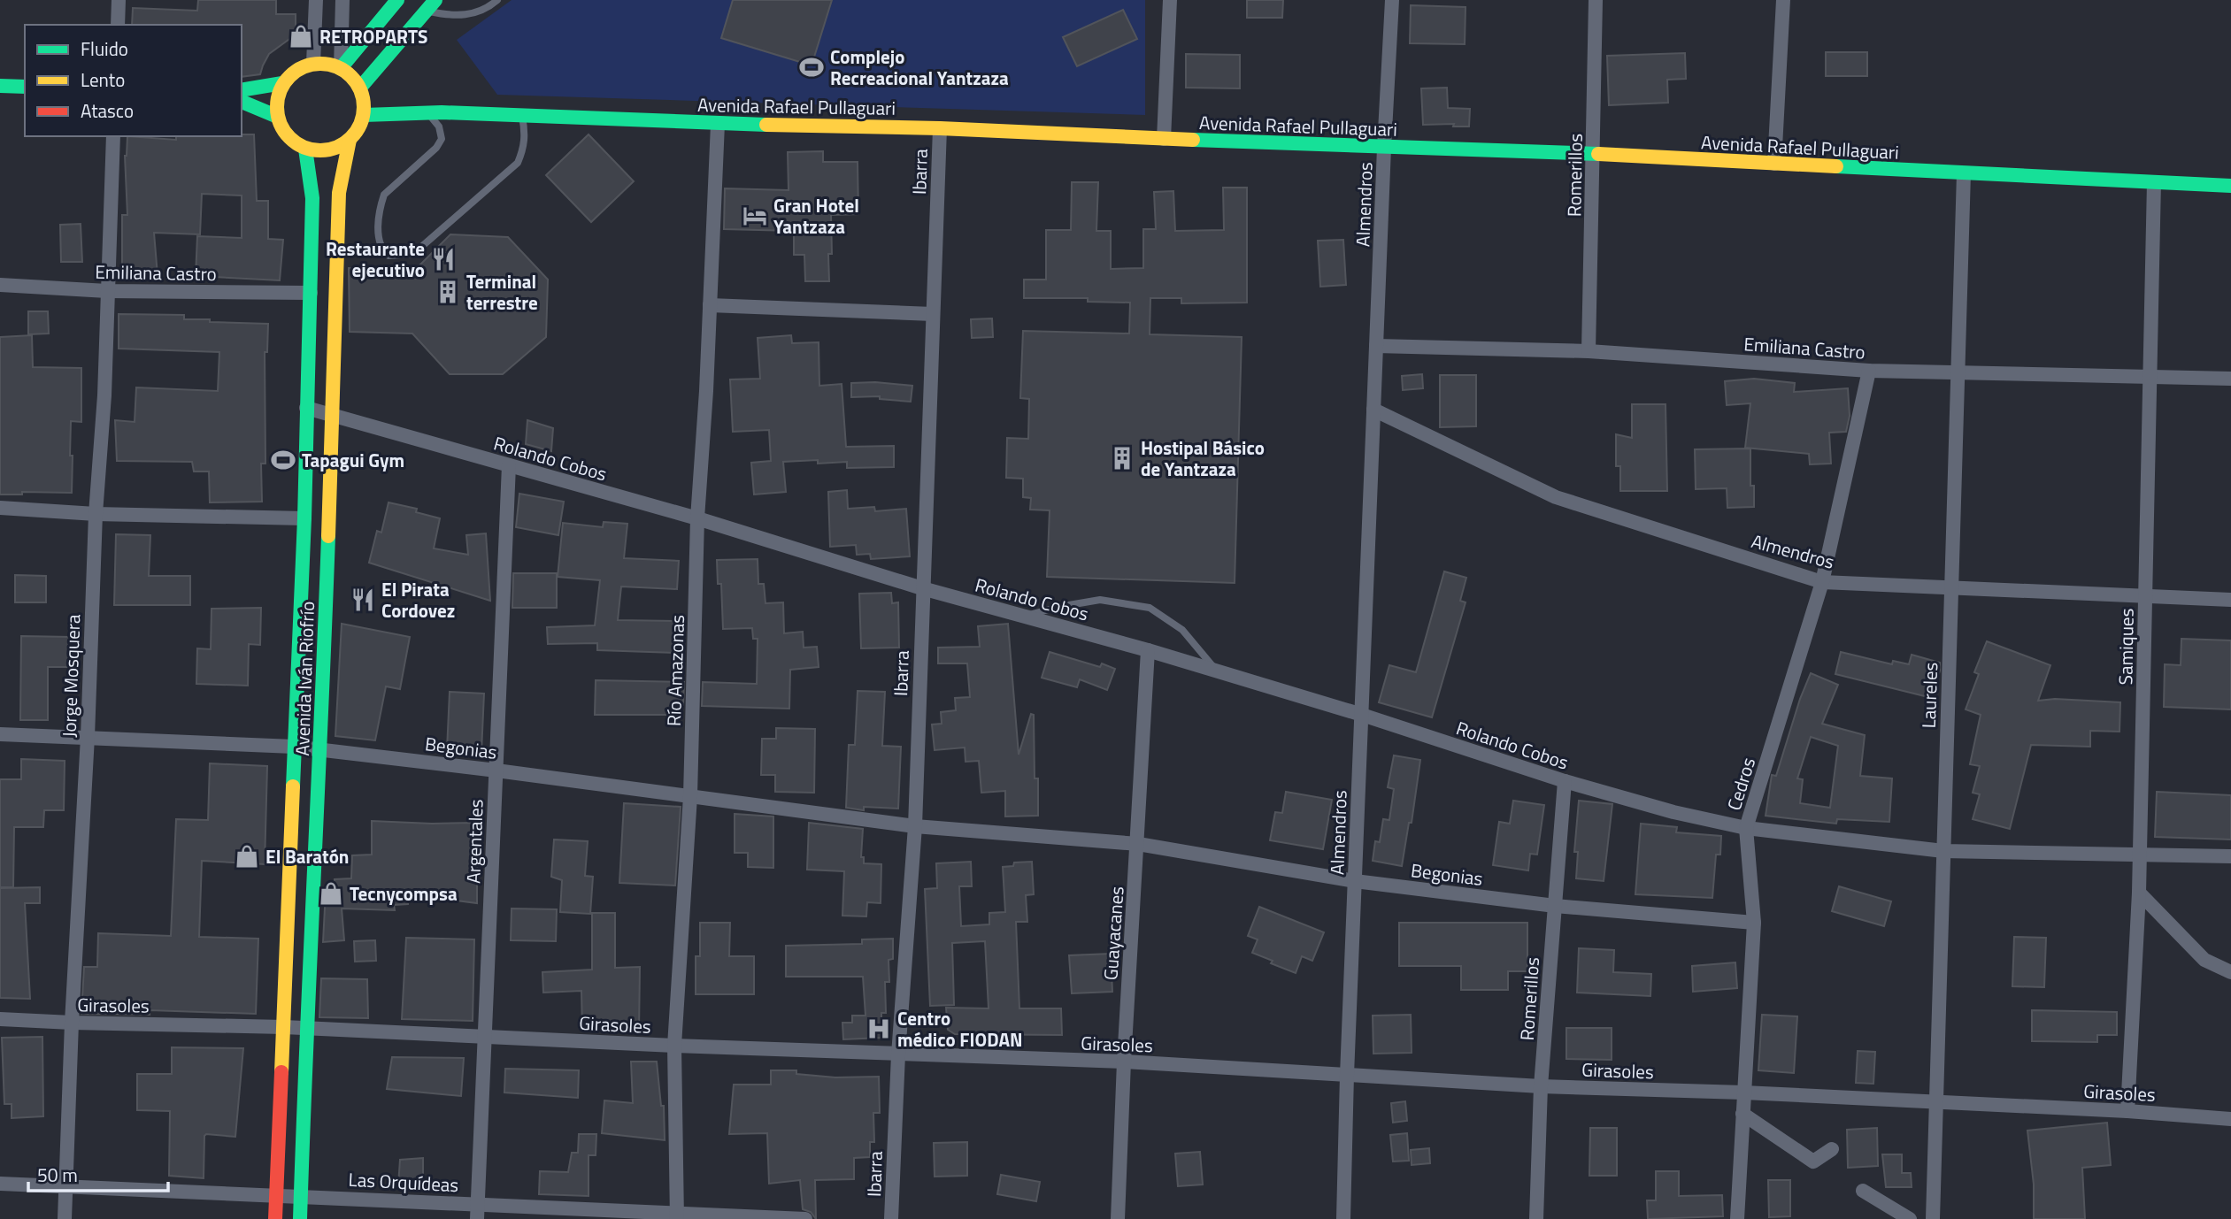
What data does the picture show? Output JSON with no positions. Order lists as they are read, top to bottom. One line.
{"streets":{"main road":["Avenida Rafael Pullaguari","Avenida Iván Riofrío"],"street":["Ibarra","Romerillos","Almendros","Emiliana Castro","Rolando Cobos","Samiques","Río Amazonas","Jorge Mosquera","Laureles","Begonias","Cedros","Argentales","Guayacanes","Girasoles","Las Orquídeas"]},"crossings":[["Avenida Rafael Pullaguari","Ibarra"],["Avenida Rafael Pullaguari","Romerillos"],["Avenida Rafael Pullaguari","Almendros"],["Avenida Rafael Pullaguari","Samiques"],["Avenida Rafael Pullaguari","Río Amazonas"],["Avenida Rafael Pullaguari","Avenida Iván Riofrío"],["Avenida Rafael Pullaguari","Laureles"],["Ibarra","Rolando Cobos"],["Ibarra","Begonias"],["Ibarra","Girasoles"],["Romerillos","Emiliana Castro"],["Romerillos","Rolando Cobos"],["Romerillos","Begonias"],["Romerillos","Girasoles"],["Almendros","Emiliana Castro"],["Almendros","Rolando Cobos"],["Almendros","Samiques"],["Almendros","Laureles"],["Almendros","Begonias"],["Almendros","Cedros"],["Almendros","Girasoles"],["Emiliana Castro","Samiques"],["Emiliana Castro","Jorge Mosquera"],["Emiliana Castro","Avenida Iván Riofrío"],["Emiliana Castro","Laureles"],["Emiliana Castro","Cedros"],["Rolando Cobos","Samiques"],["Rolando Cobos","Río Amazonas"],["Rolando Cobos","Avenida Iván Riofrío"],["Rolando Cobos","Laureles"],["Rolando Cobos","Cedros"],["Rolando Cobos","Argentales"],["Rolando Cobos","Guayacanes"],["Samiques","Girasoles"],["Río Amazonas","Begonias"],["Río Amazonas","Girasoles"],["Río Amazonas","Las Orquídeas"],["Jorge Mosquera","Begonias"],["Jorge Mosquera","Girasoles"],["Jorge Mosquera","Las Orquídeas"],["Avenida Iván Riofrío","Begonias"],["Avenida Iván Riofrío","Girasoles"],["Avenida Iván Riofrío","Las Orquídeas"],["Laureles","Girasoles"],["Begonias","Cedros"],["Begonias","Argentales"],["Begonias","Guayacanes"],["Cedros","Girasoles"],["Argentales","Girasoles"],["Argentales","Las Orquídeas"],["Guayacanes","Girasoles"]],"places":{"shop":["RETROPARTS","El Baratón","Tecnycompsa"],"sports":["Complejo Recreacional Yantzaza","Tapagui Gym"],"hotel":["Gran Hotel Yantzaza"],"restaurant":["Restaurante ejecutivo","El Pirata Cordovez"],"building":["Terminal terrestre","Hostipal Básico de Yantzaza"],"hospital":["Centro médico FIODAN"]},"legend":["Fluido","Lento","Atasco"],"scale_bar":"50 m"}
